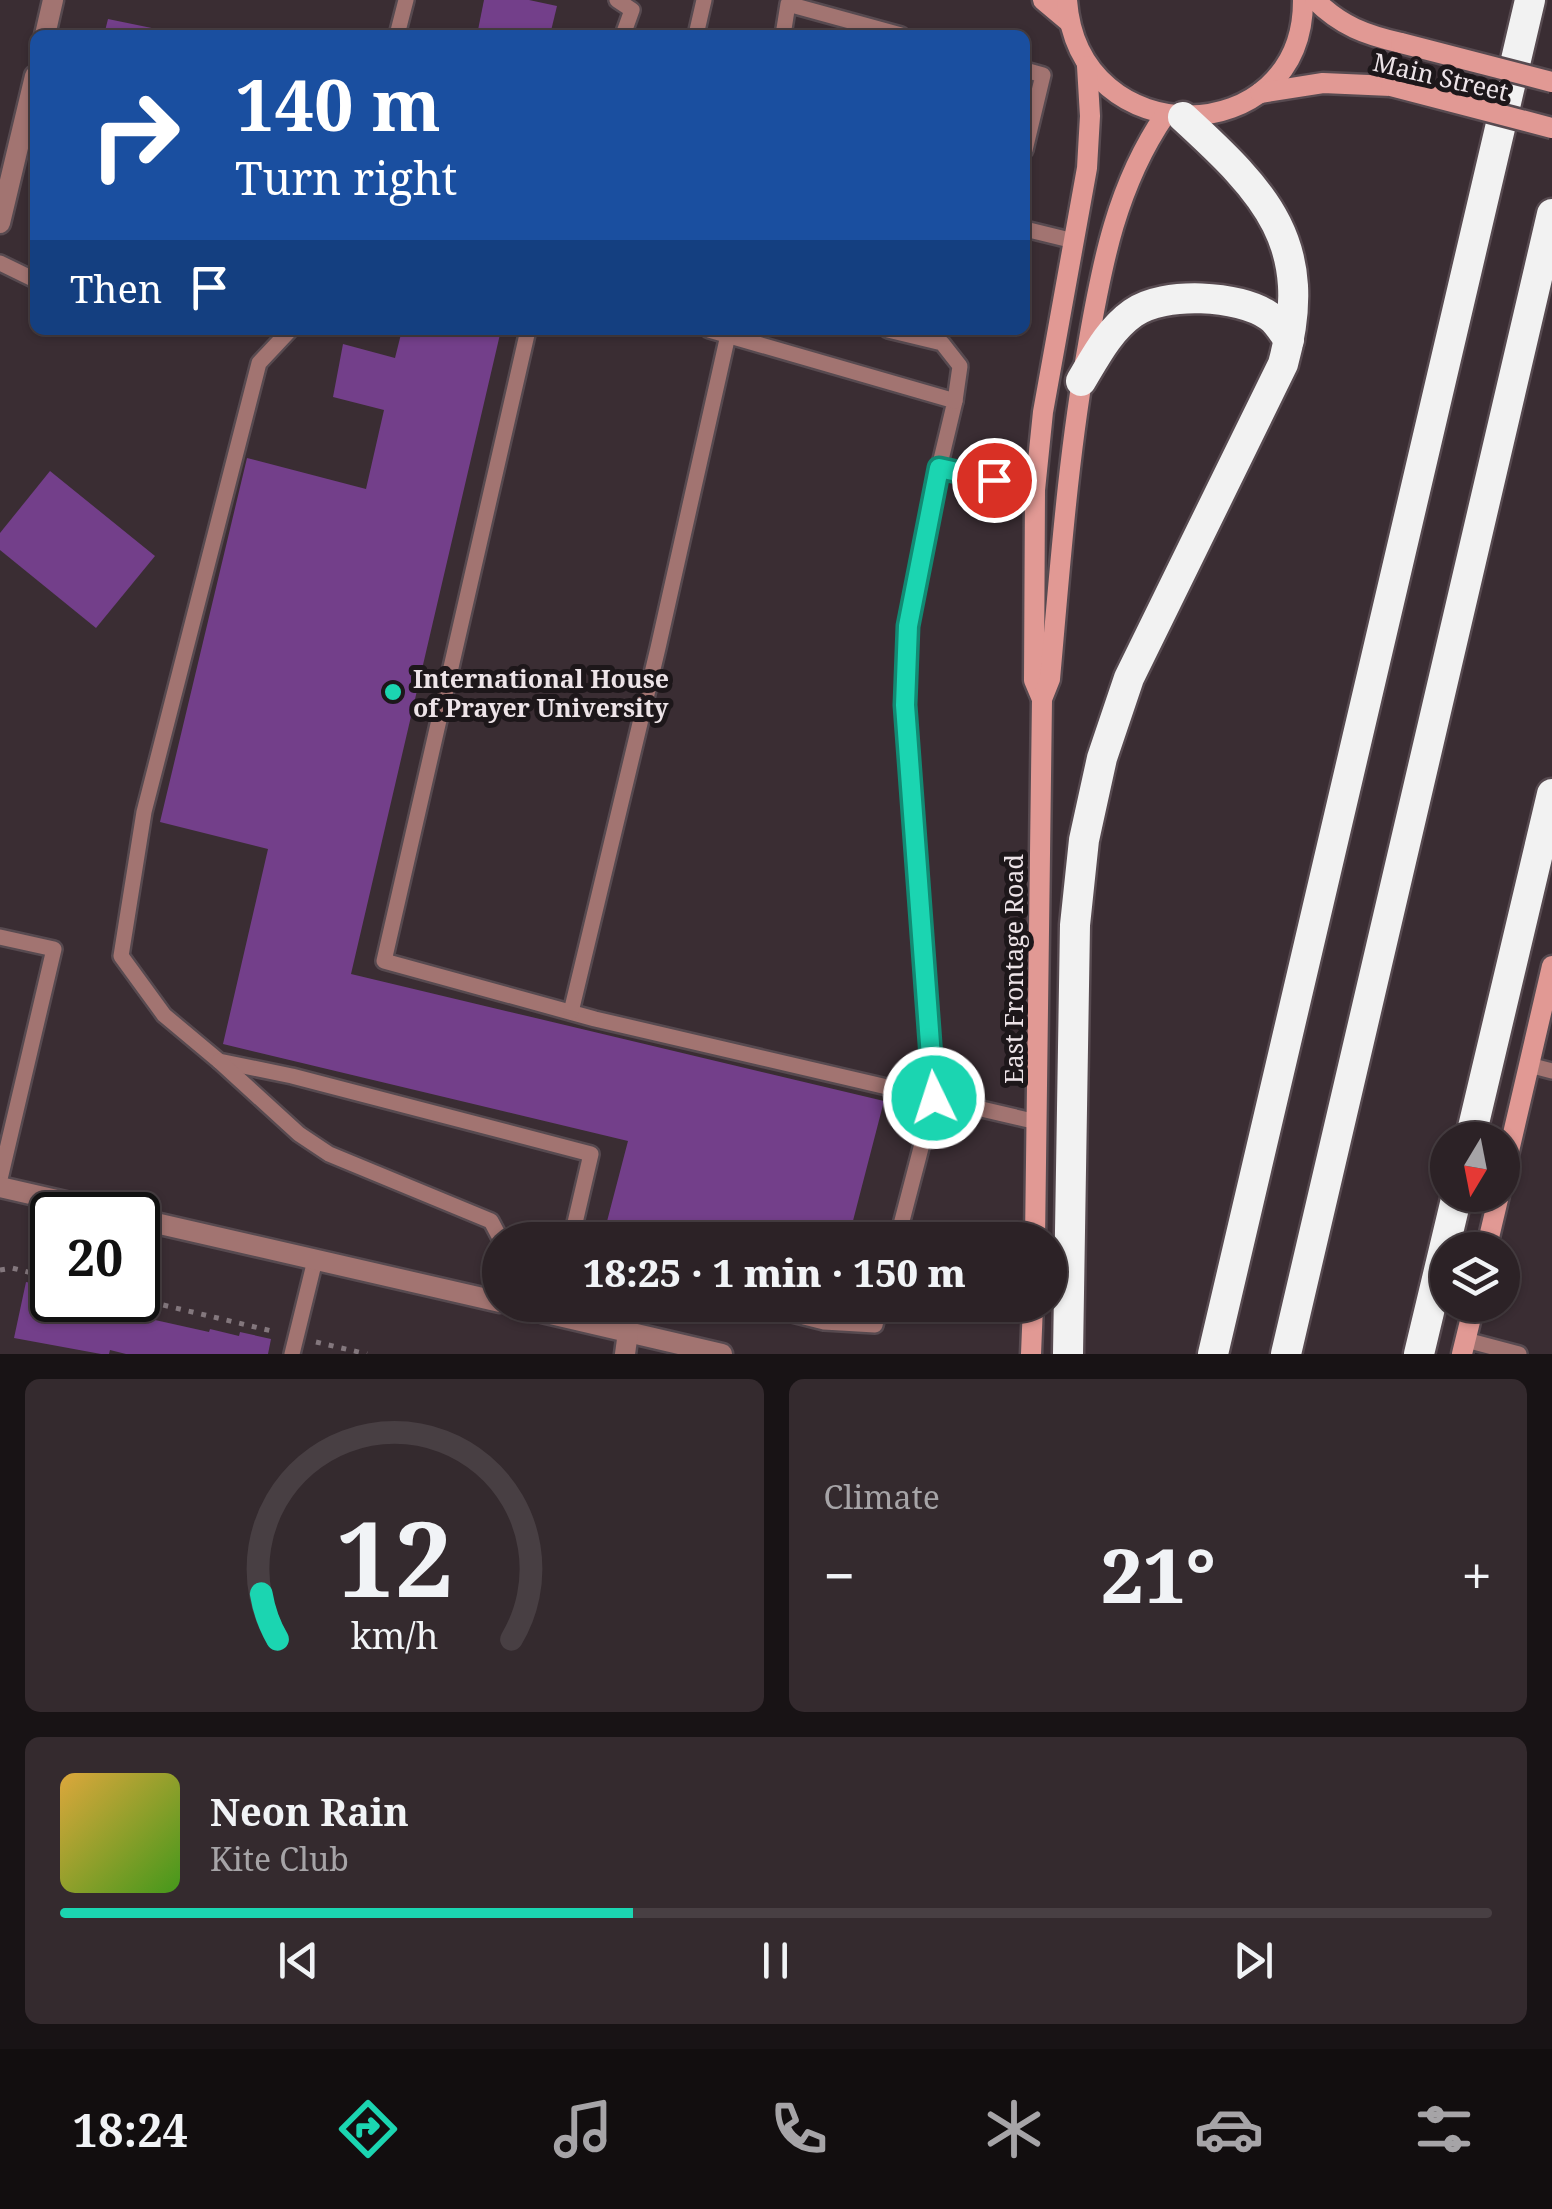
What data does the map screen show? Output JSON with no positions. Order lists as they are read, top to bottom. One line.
{"streets":{"street":["Main Street","East Frontage Road"]},"places":["International House of Prayer University"],"north":"bottom","page":{"turn":["140 m","Turn right"],"then":"Then","limit":"20","trip":"18:25 · 1 min · 150 m","tile":"Climate","heat":["−","21°","+"],"song":["Neon Rain","Kite Club"],"tabs":"18:24","gauge":["12","km/h"]}}
